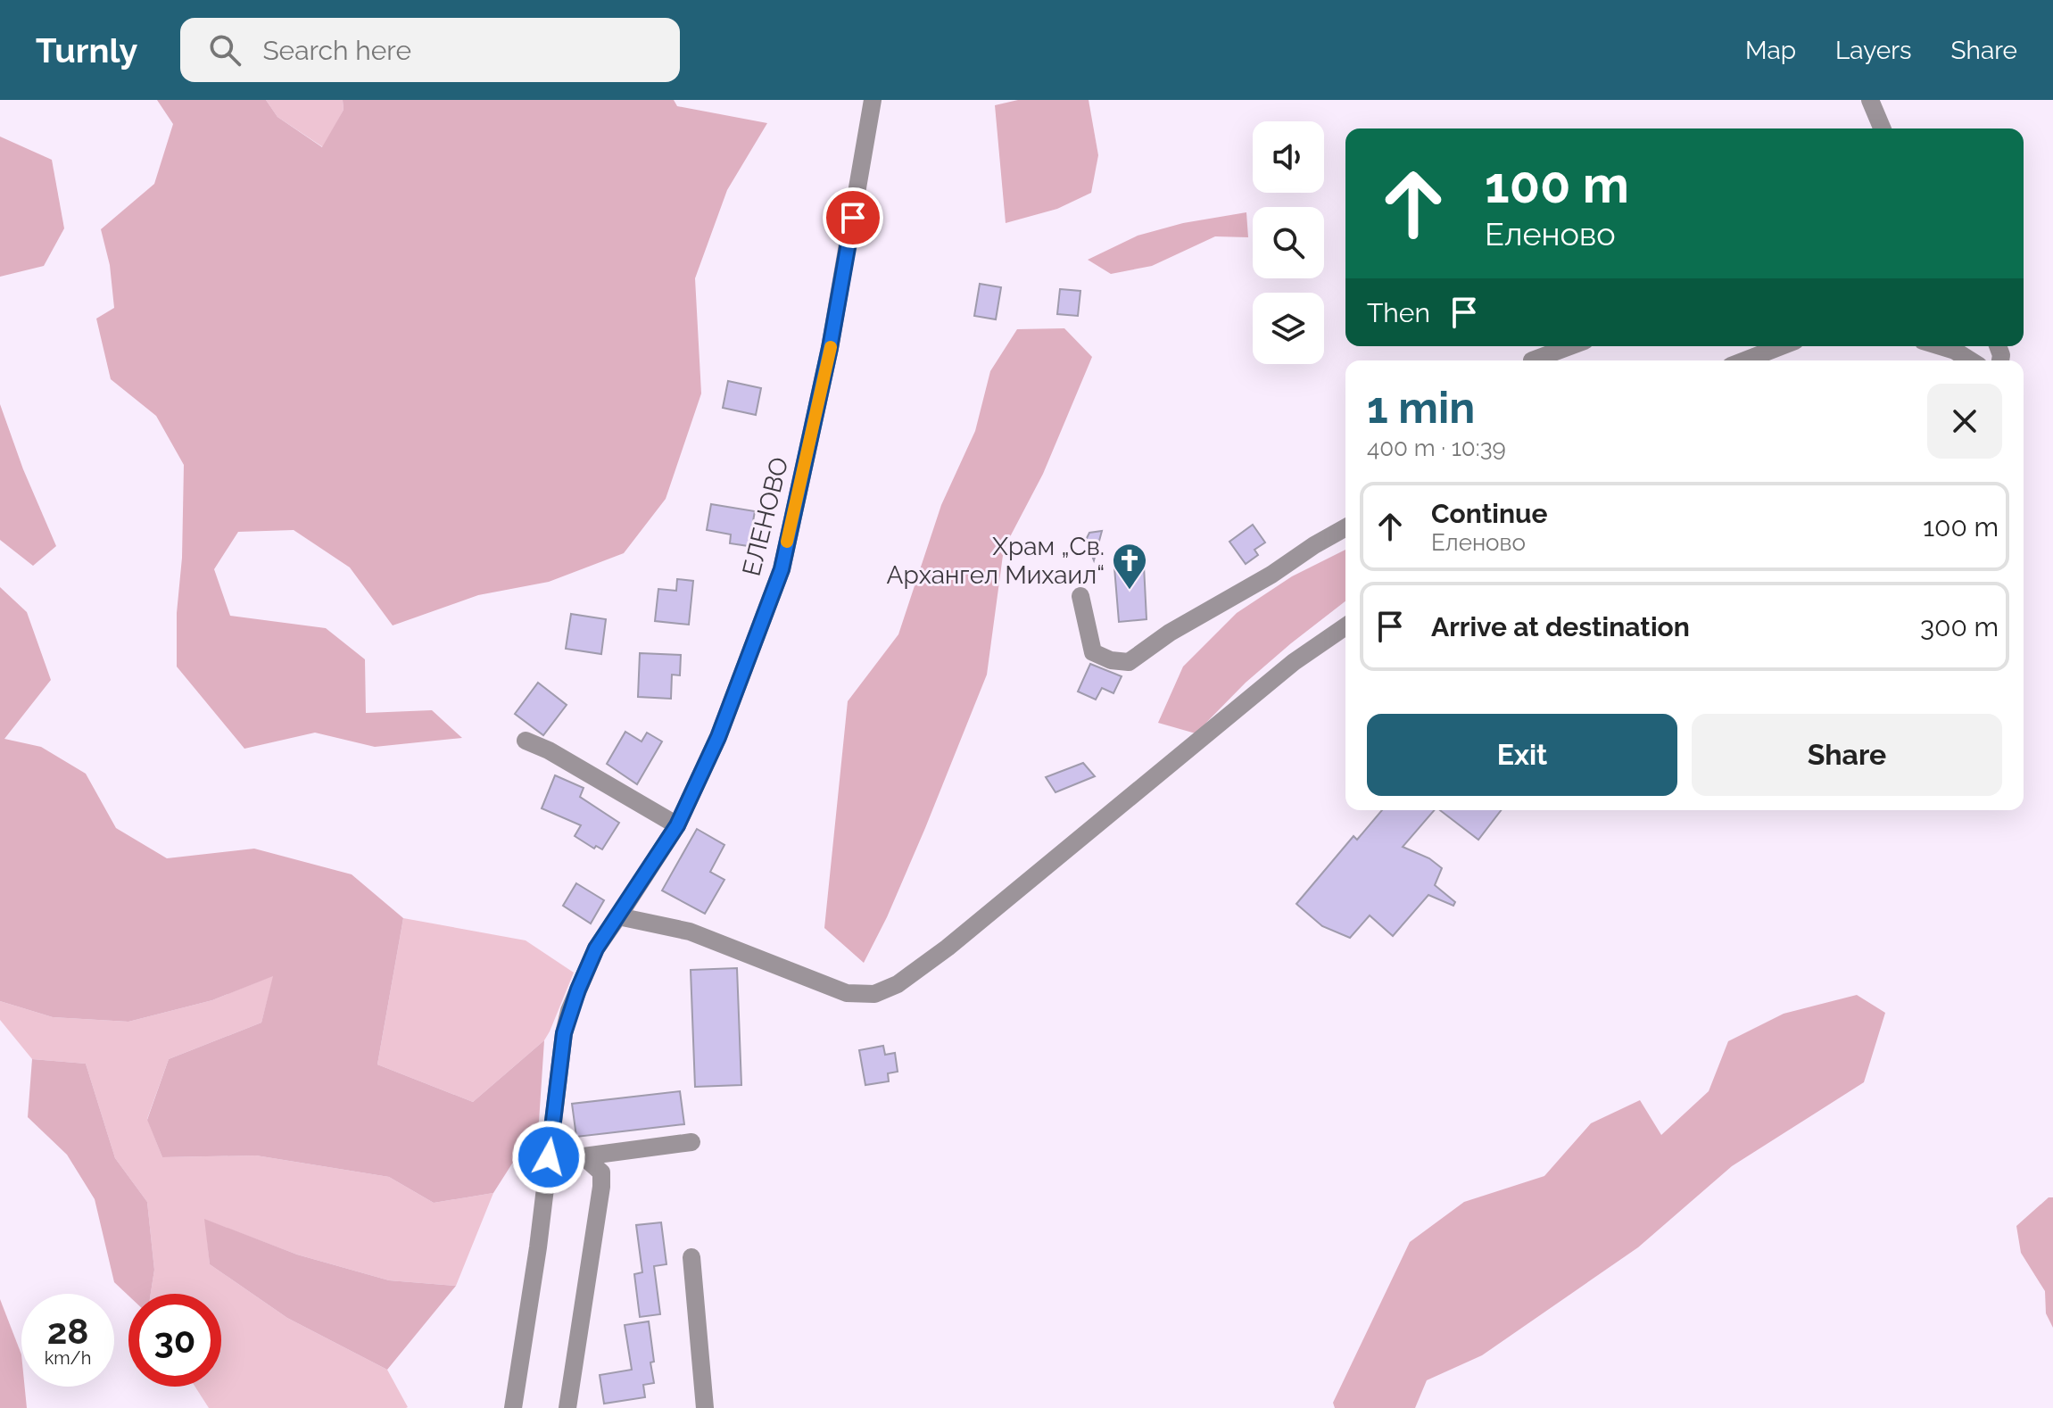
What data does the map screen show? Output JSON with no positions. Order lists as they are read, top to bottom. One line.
{"streets":{"street":["ЕЛЕНОВО"]},"places":{"church":["Храм „Св. Архангел Михаил“"]},"page":{"header":"Turnly","search":"Search here","nav":["Map","Layers","Share"],"turn":["100 m","Еленово"],"then":"Then","heading":["1 min","400 m · 10:39"],"list":[{"name":"Continue","note":"Еленово","value":"100 m"},{"name":"Arrive at destination","value":"300 m"}],"buttons":["Exit","Share"],"speed":"28 km/h","limit":"30"}}
